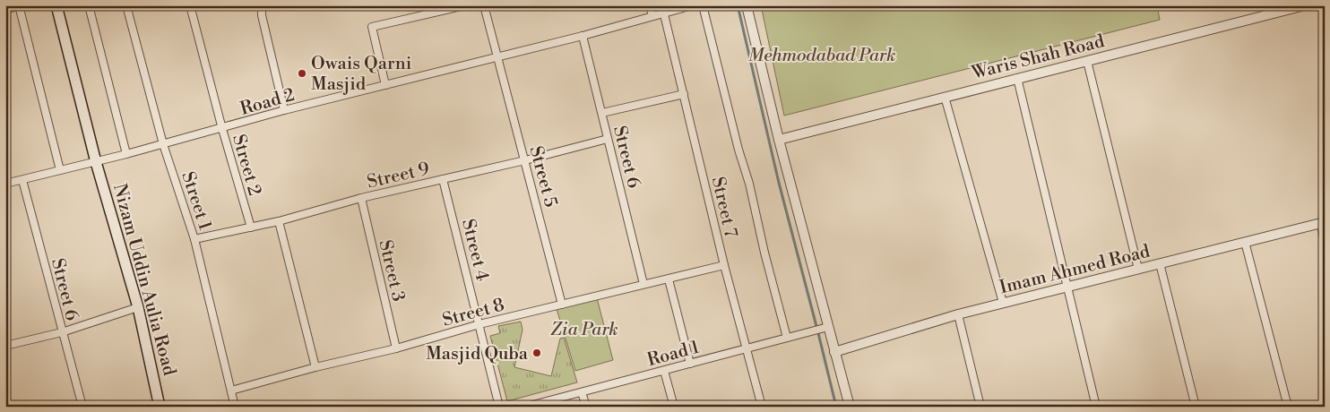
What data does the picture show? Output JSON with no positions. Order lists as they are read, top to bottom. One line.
{"streets":{"main road":["Nizam Uddin Aulia Road"],"street":["Waris Shah Road","Road 2","Street 6","Street 2","Street 9","Street 5","Street 1","Street 7","Street 4","Imam Ahmed Road","Street 3","Street 8","Road 1"]},"crossings":[["Road 2","Street 6"],["Road 2","Street 2"],["Road 2","Street 5"],["Road 2","Street 1"],["Road 2","Street 7"],["Road 2","Nizam Uddin Aulia Road"],["Street 6","Street 9"],["Street 6","Street 8"],["Street 2","Street 9"],["Street 9","Street 5"],["Street 9","Street 1"],["Street 9","Street 4"],["Street 9","Street 3"],["Street 5","Street 8"],["Street 1","Street 8"],["Street 7","Street 8"],["Street 7","Road 1"],["Street 4","Street 8"],["Street 3","Street 8"]],"parks":["Mehmodabad Park","Zia Park"],"places":["Owais Qarni Masjid","Masjid Quba"]}
